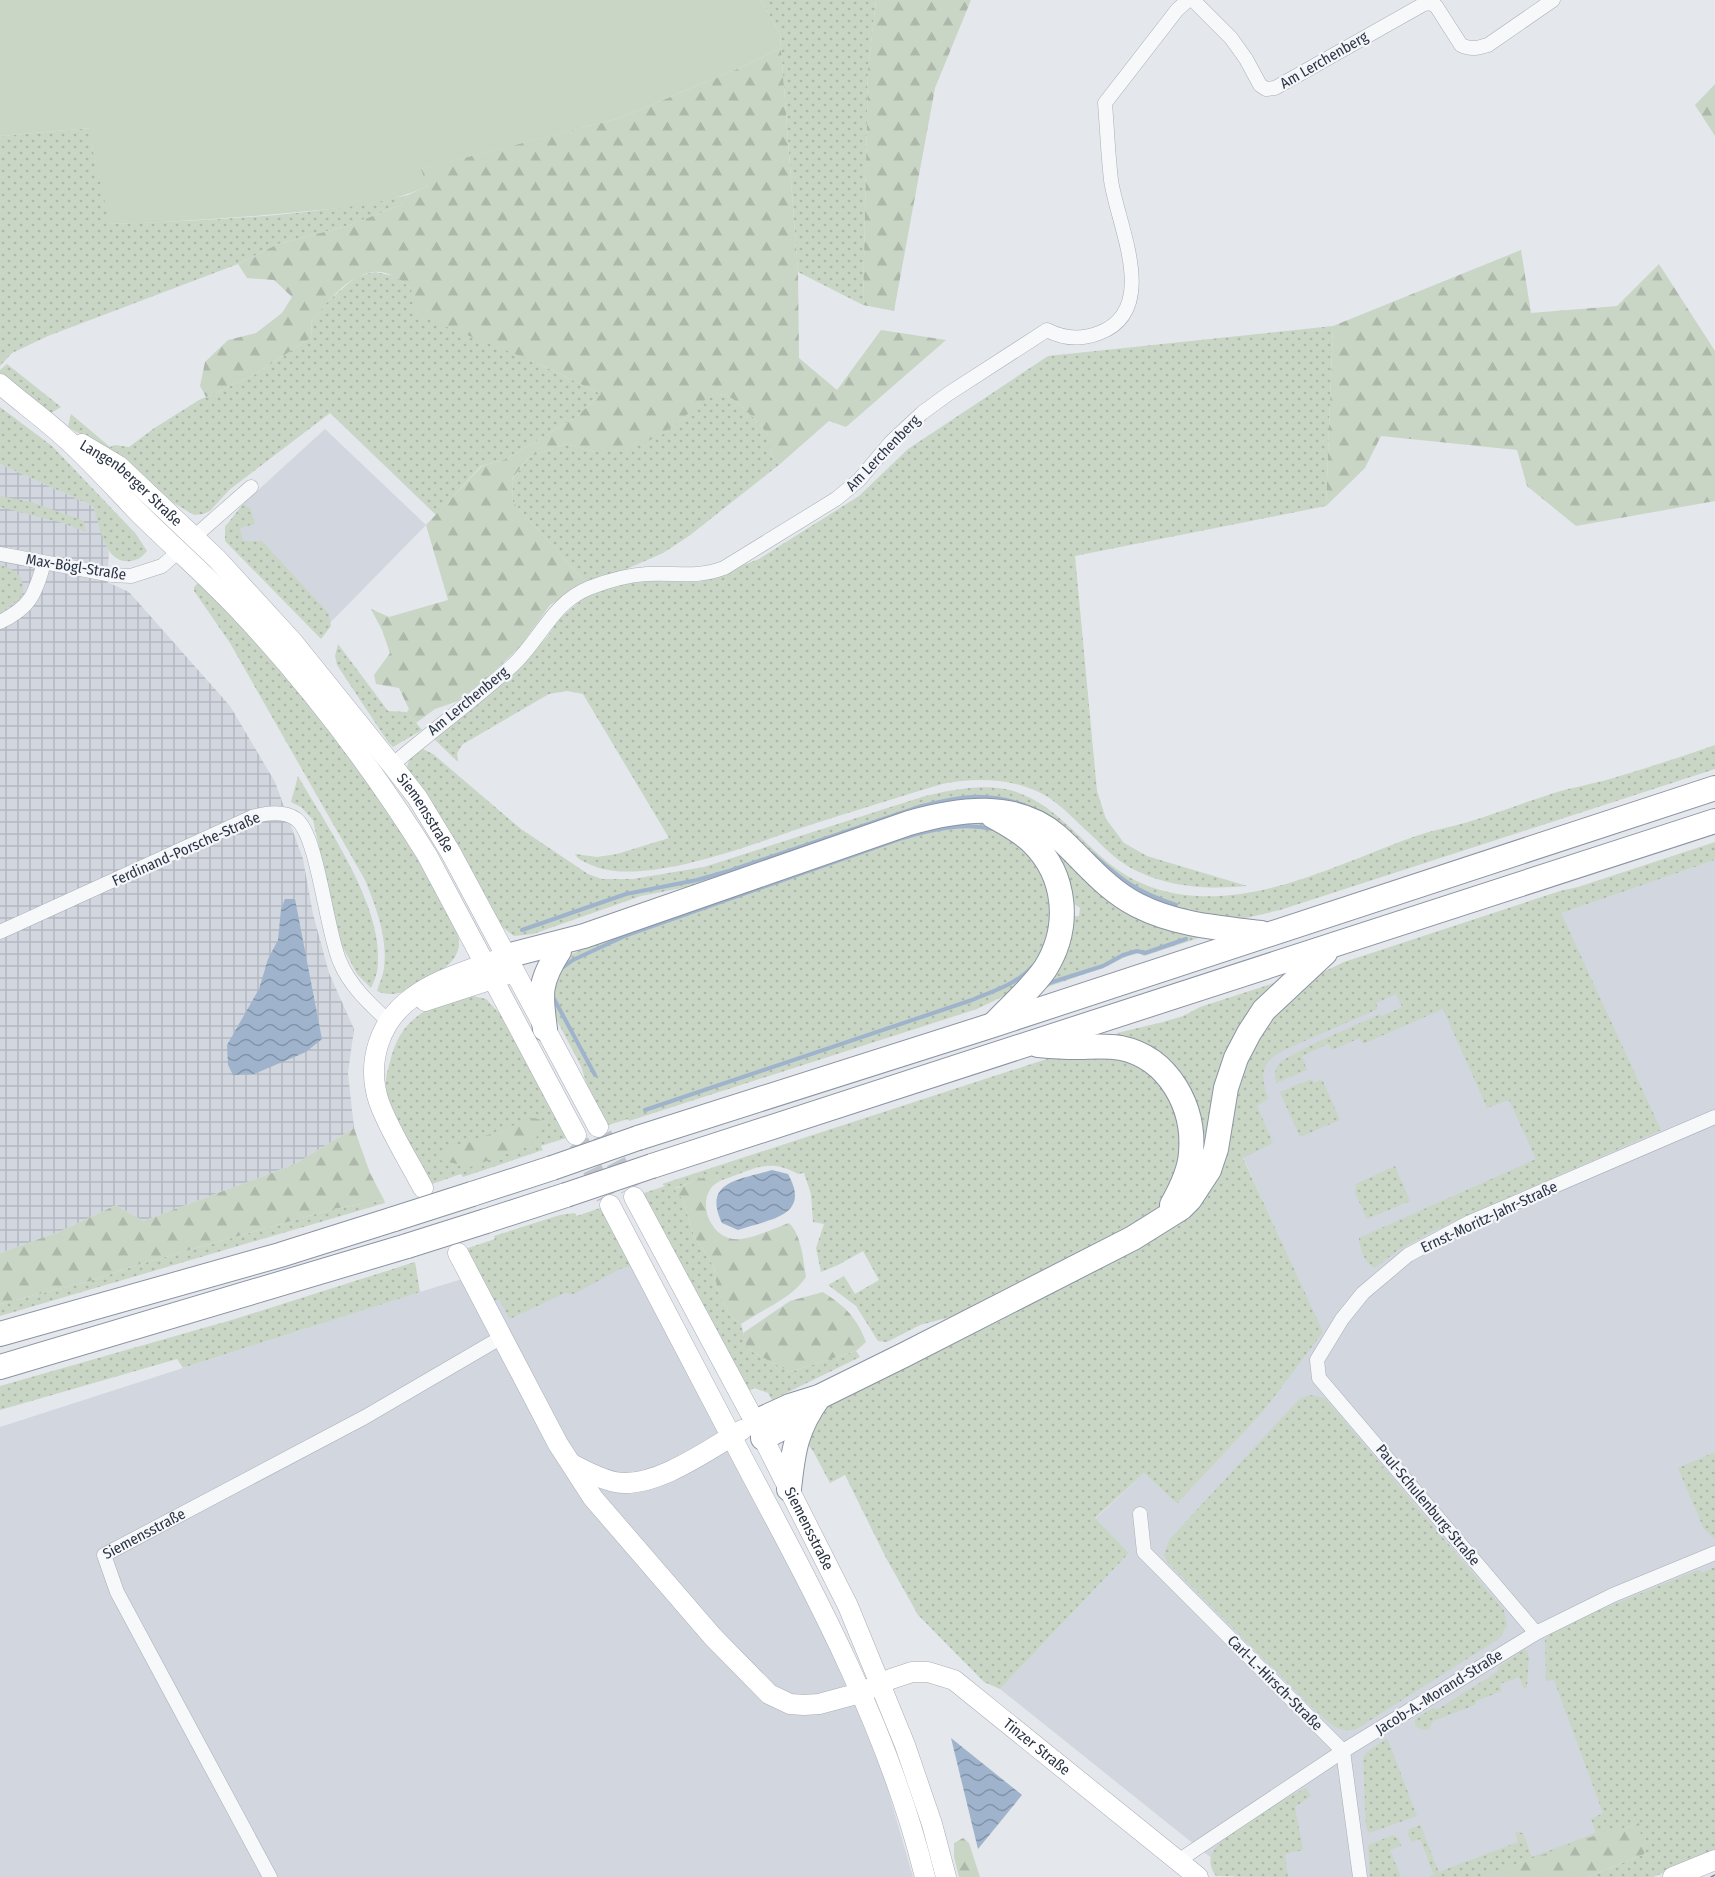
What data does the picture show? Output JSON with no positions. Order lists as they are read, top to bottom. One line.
{"streets":{"main road":["Langenberger Straße","Siemensstraße","Tinzer Straße"],"street":["Am Lerchenberg","Max-Bögl-Straße","Ferdinand-Porsche-Straße","Ernst-Moritz-Jahr-Straße","Paul-Schulenburg-Straße","Carl-L.-Hirsch-Straße","Jacob-A.-Morand-Straße"]},"crossings":[["Am Lerchenberg","Siemensstraße"],["Langenberger Straße","Max-Bögl-Straße"],["Langenberger Straße","Siemensstraße"],["Max-Bögl-Straße","Siemensstraße"],["Siemensstraße","Tinzer Straße"],["Ernst-Moritz-Jahr-Straße","Paul-Schulenburg-Straße"],["Paul-Schulenburg-Straße","Jacob-A.-Morand-Straße"],["Carl-L.-Hirsch-Straße","Jacob-A.-Morand-Straße"],["Jacob-A.-Morand-Straße","Tinzer Straße"]]}
